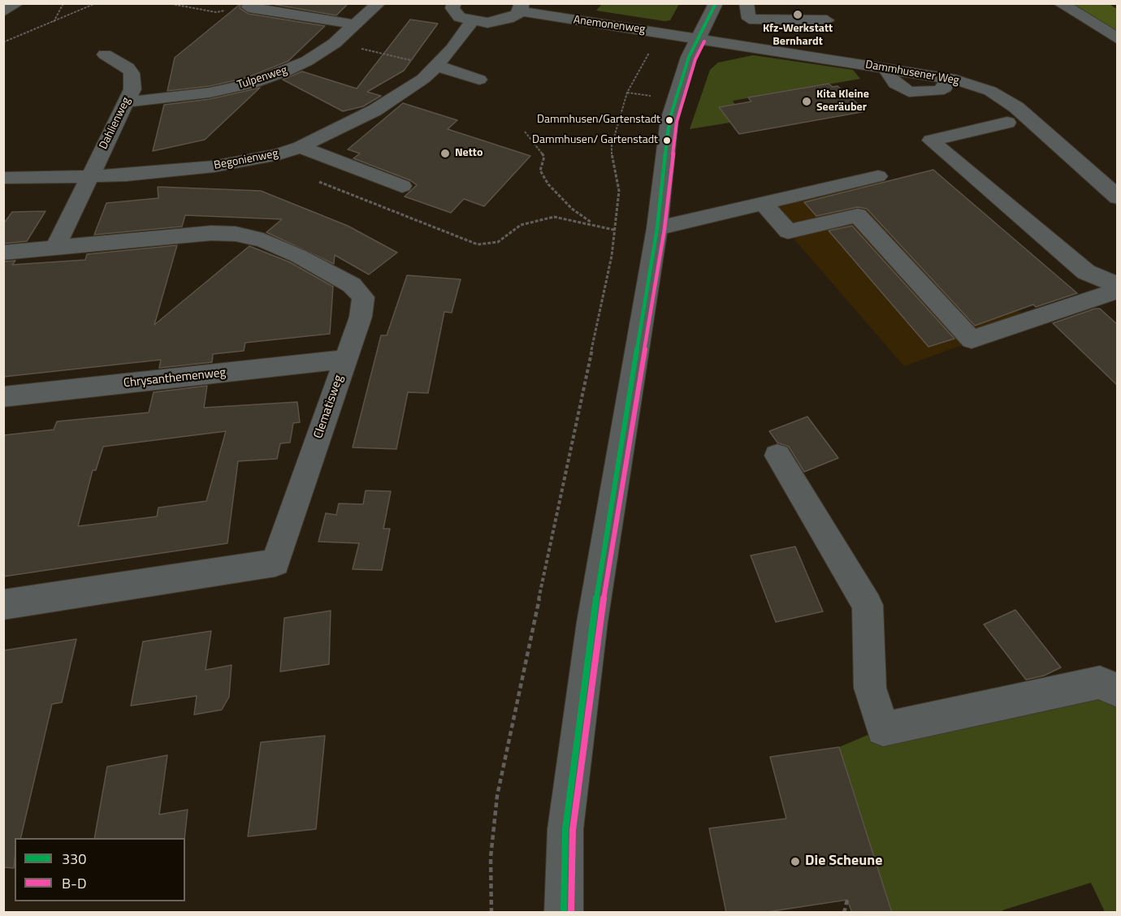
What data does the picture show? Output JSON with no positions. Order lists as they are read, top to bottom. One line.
{"streets":{"street":["Anemonenweg","Dammhusener Weg","Tulpenweg","Dahlienweg","Begonienweg","Chrysanthemenweg","Clematisweg"]},"crossings":[["Anemonenweg","Dammhusener Weg"],["Tulpenweg","Dahlienweg"],["Dahlienweg","Begonienweg"],["Chrysanthemenweg","Clematisweg"]],"places":["Kfz-Werkstatt Bernhardt","Kita Kleine Seeräuber","Dammhusen/Gartenstadt","Dammhusen/ Gartenstadt","Netto","Die Scheune"],"lines":["transit line 330","transit line B-D"],"legend":["330","B-D"]}
